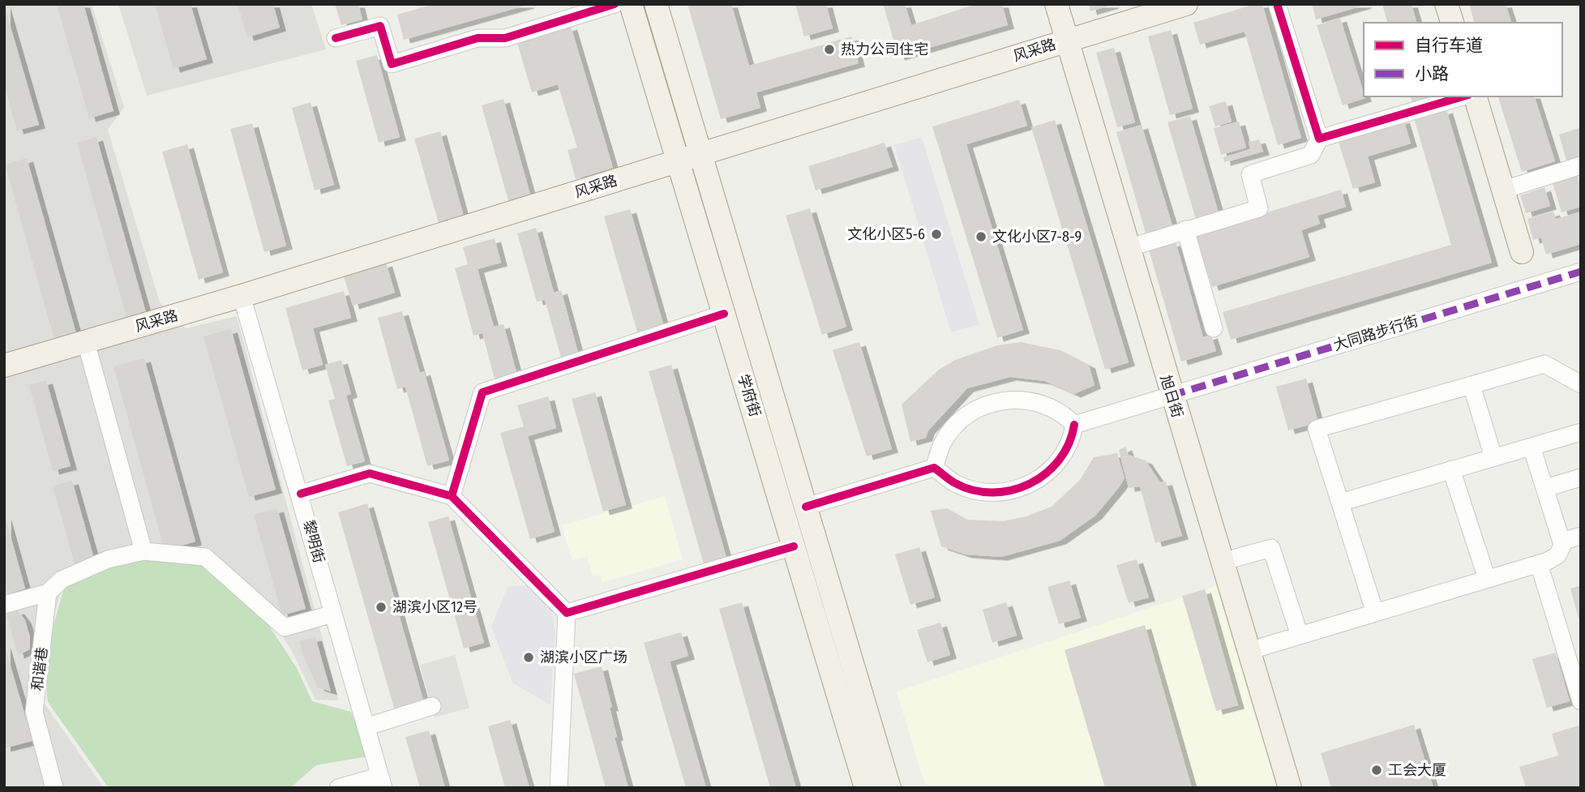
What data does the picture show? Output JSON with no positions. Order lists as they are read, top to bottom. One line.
{"streets":{"main road":["风采路","学府街","旭日街"],"street":["大同路步行街","黎明街","和谐巷"]},"crossings":[["风采路","学府街"],["风采路","旭日街"],["风采路","黎明街"],["大同路步行街","旭日街"]],"places":["热力公司住宅","文化小区5-6","文化小区7-8-9","湖滨小区12号","湖滨小区广场","工会大厦"],"legend":["自行车道","小路"]}
